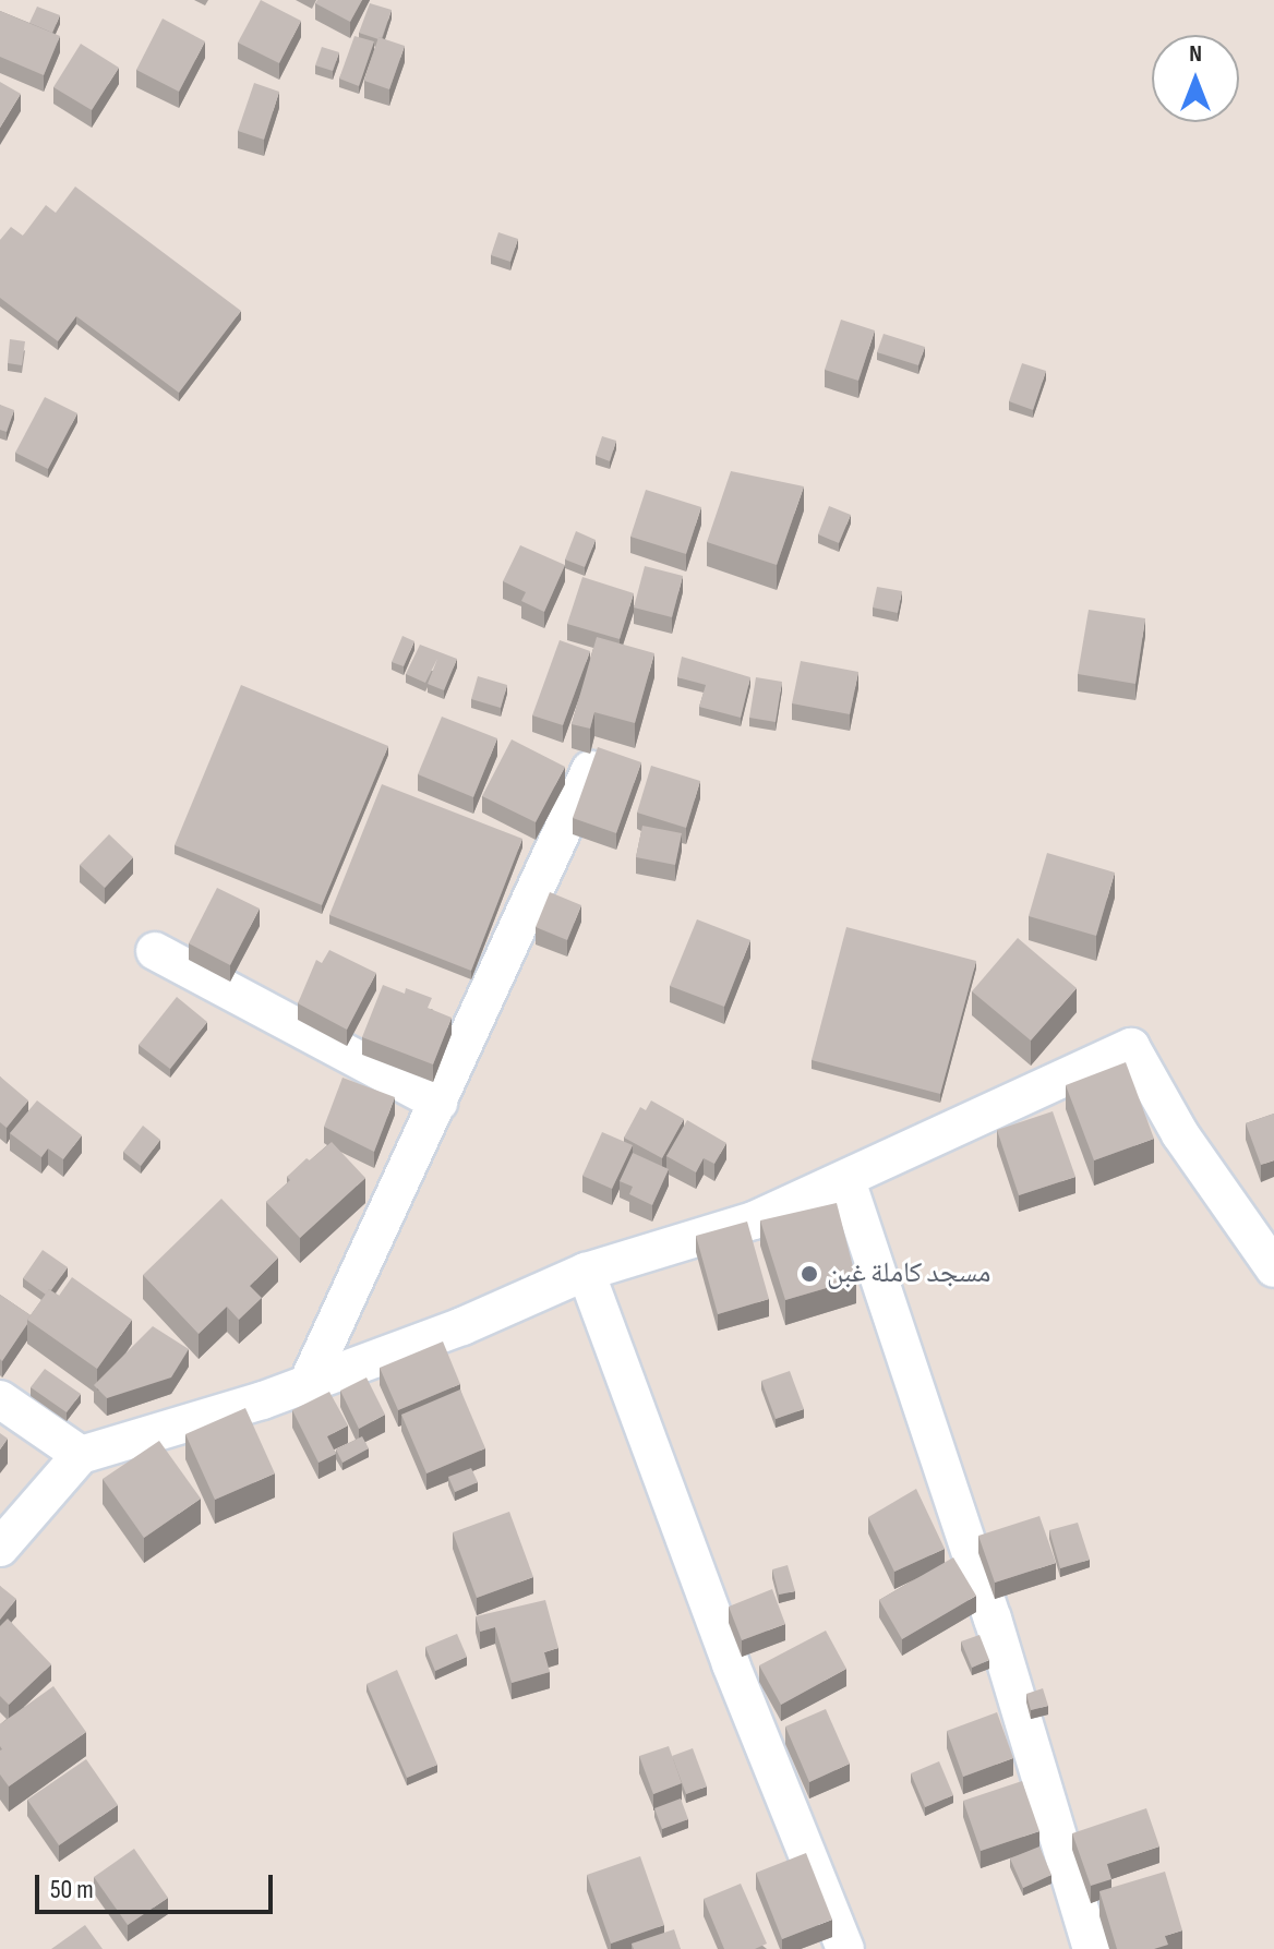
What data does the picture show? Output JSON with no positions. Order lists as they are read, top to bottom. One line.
{"places":["مسجد كاملة غبن"],"scale_bar":"50 m","north":"top"}
